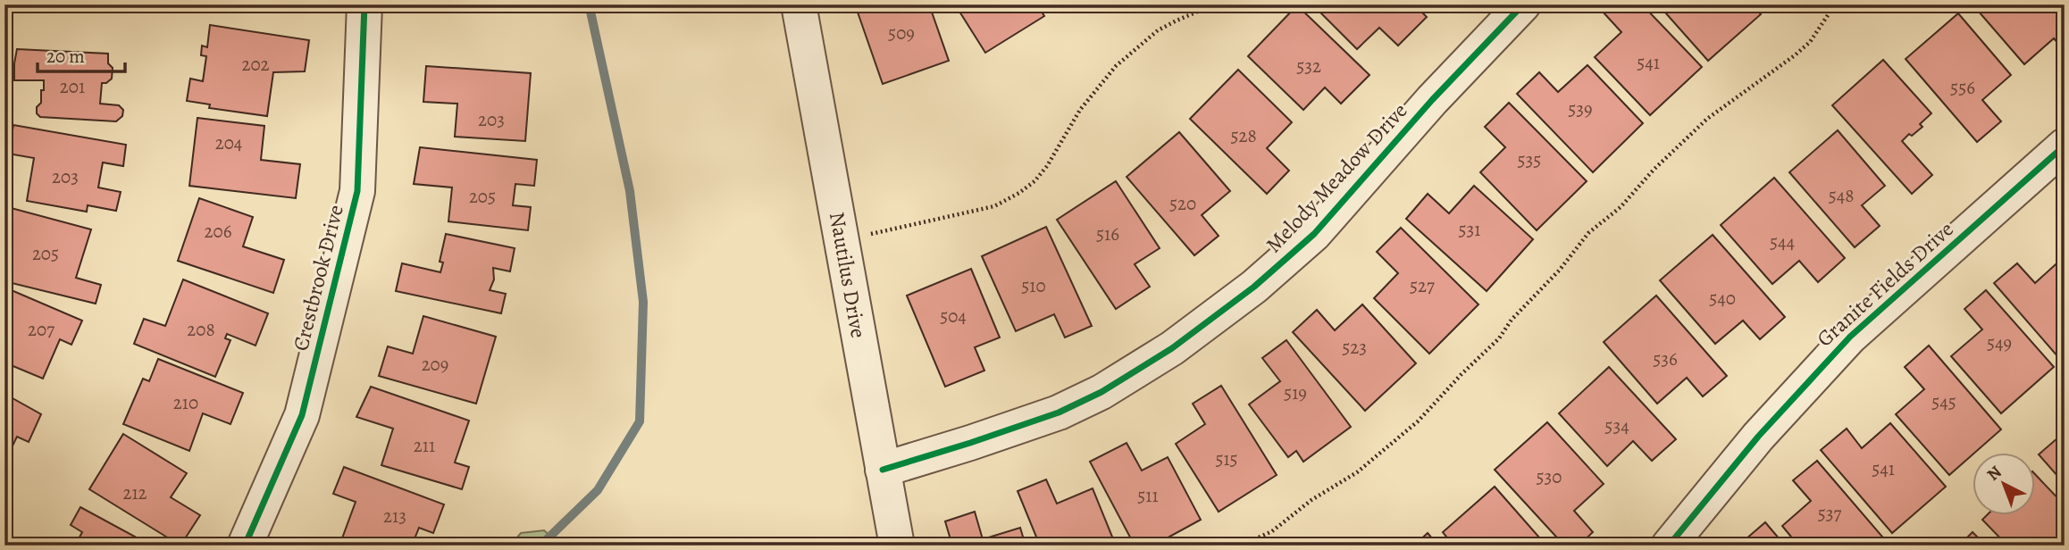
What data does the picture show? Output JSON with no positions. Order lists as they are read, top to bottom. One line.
{"streets":{"street":["Melody Meadow Drive","Nautilus Drive","Crestbrook Drive","Granite Fields Drive"]},"crossings":[["Melody Meadow Drive","Nautilus Drive"]],"house_numbers":["509","541","202","532","201","556","539","203","528","204","535","203","548","205","520","531","206","516","544","205","510","527","540","504","207","208","549","523","536","209","519","545","210","534","211","515","541","530","212","511","537","213"],"scale_bar":"20 m","north":"top left"}
